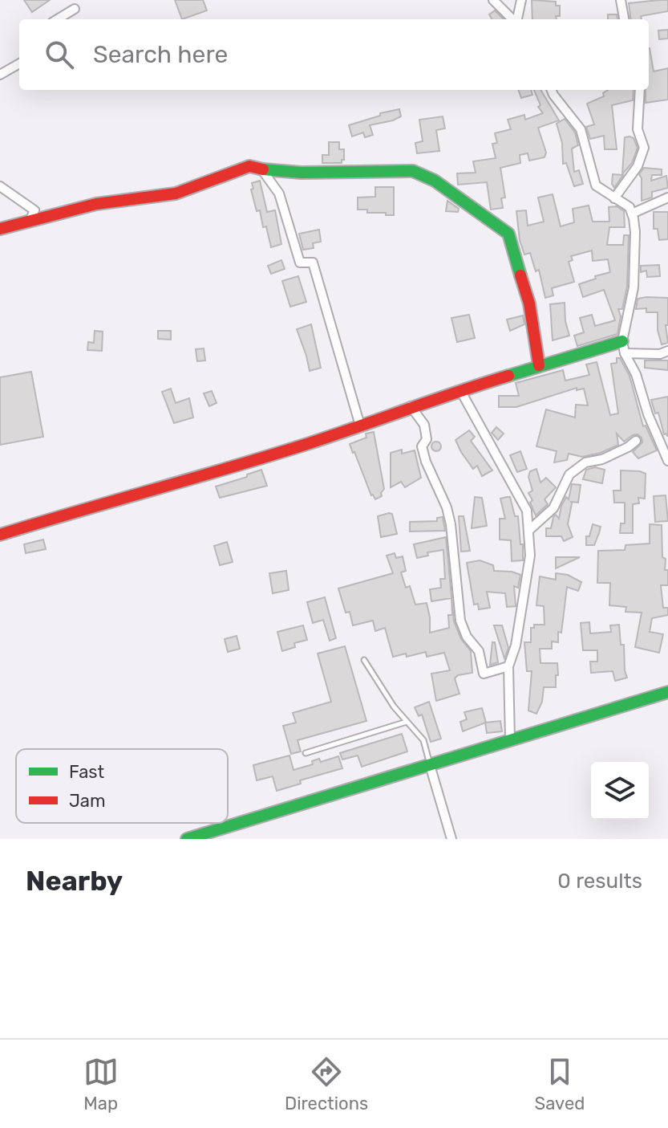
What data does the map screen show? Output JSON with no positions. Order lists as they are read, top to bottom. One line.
{"legend":["Fast","Jam"],"page":{"search":"Search here","heading":["Nearby","0 results"],"nav":["Map","Directions","Saved"]}}
